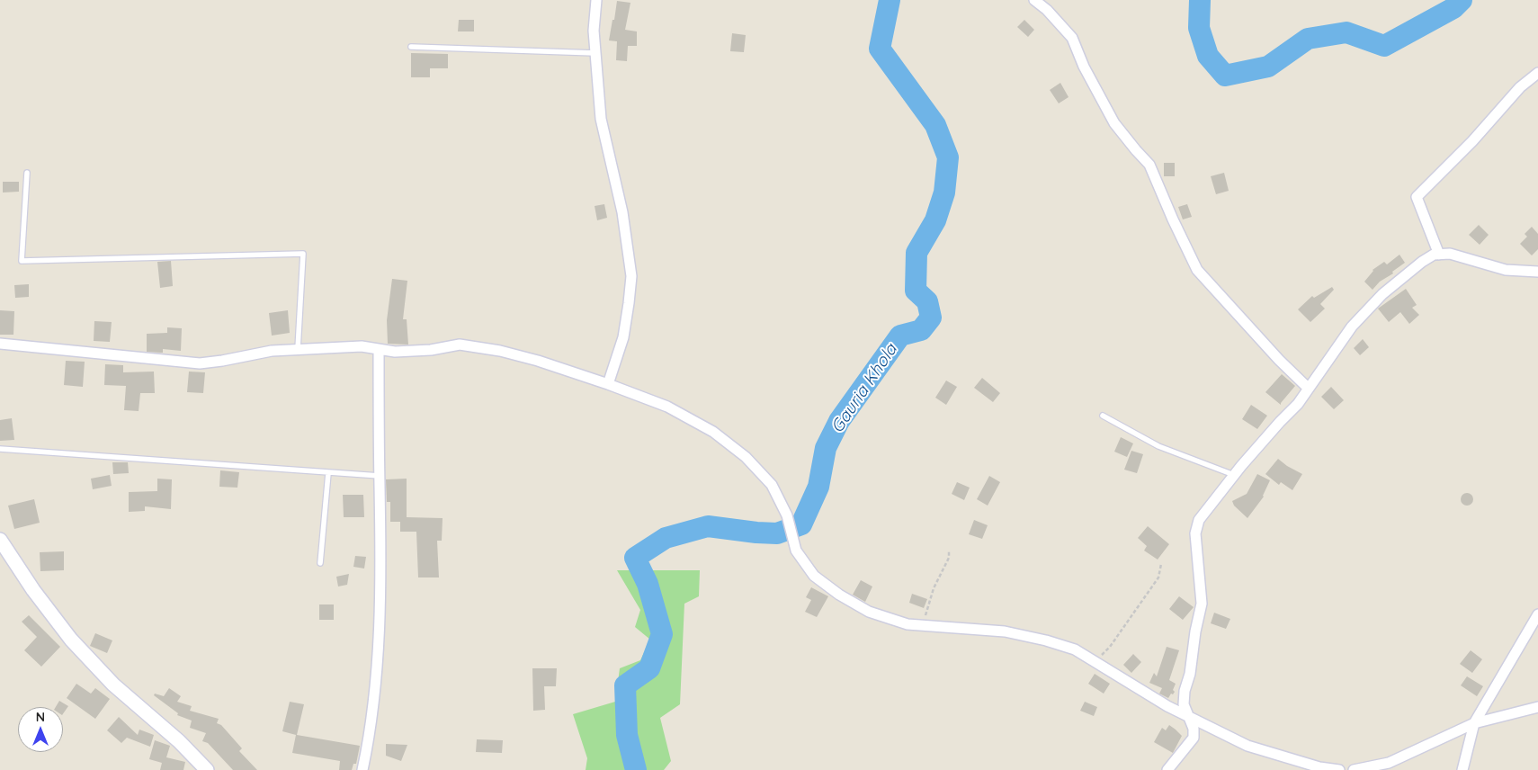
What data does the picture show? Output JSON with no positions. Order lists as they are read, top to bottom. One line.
{"water":["Gauria Khola"],"north":"top"}
